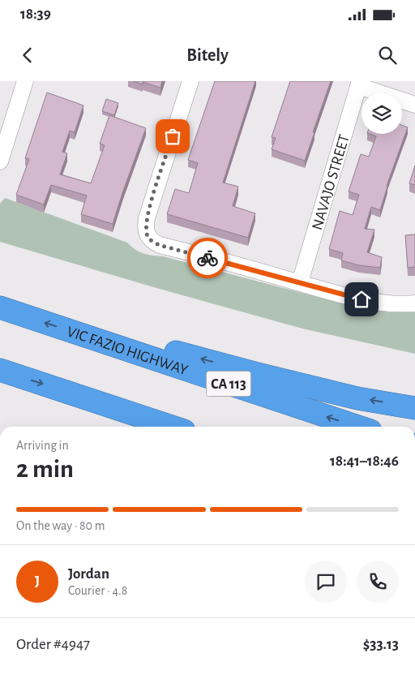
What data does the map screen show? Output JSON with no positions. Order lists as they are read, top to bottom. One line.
{"streets":{"highway":["VIC FAZIO HIGHWAY","CA 113"],"street":["NAVAJO STREET"]},"page":{"status":"18:39","header":"Bitely","heading":["2 min","Arriving in","18:41–18:46"],"panel":["Jordan","Courier · 4.8","Order #4947","$33.13"],"bar":"On the way · 80 m","round":"J"}}
